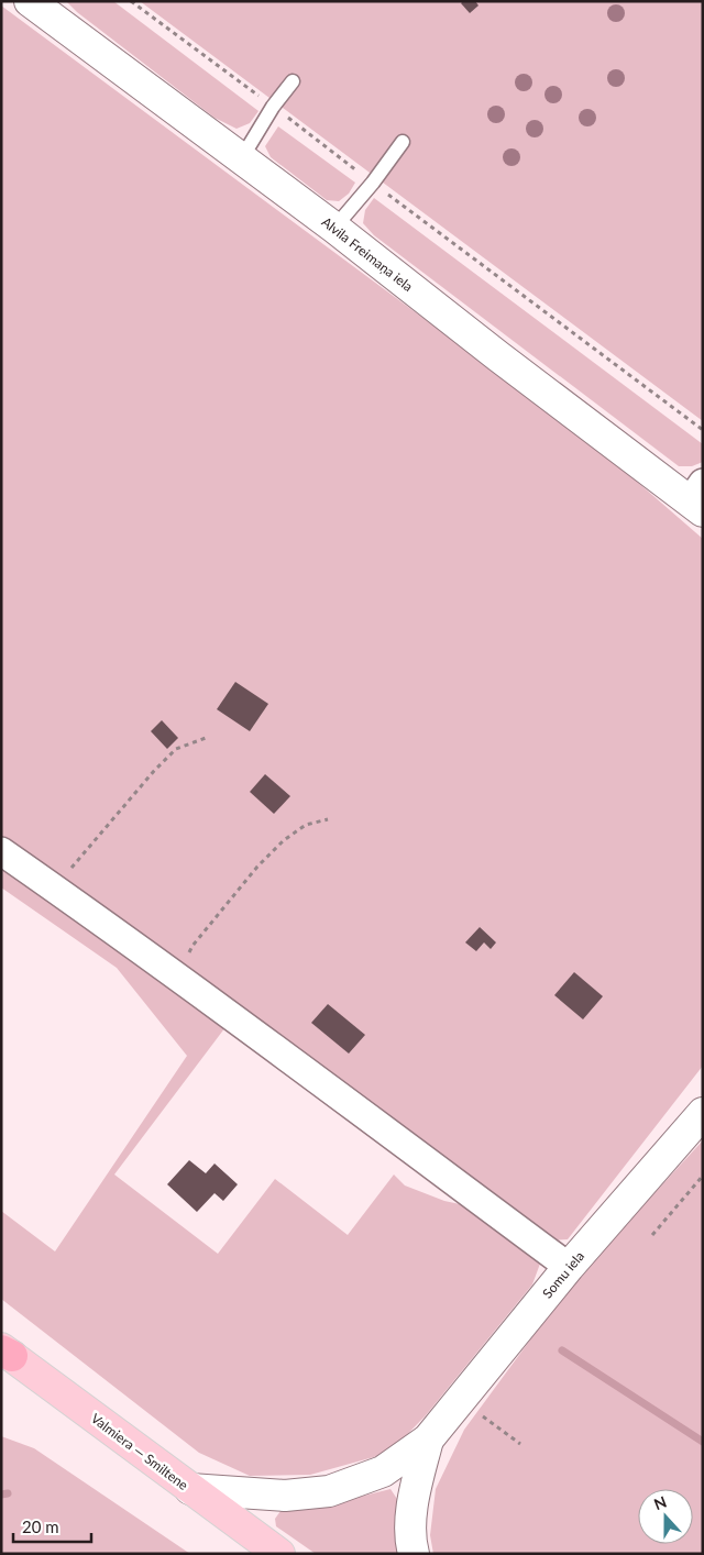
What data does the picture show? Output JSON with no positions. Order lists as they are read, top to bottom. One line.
{"streets":{"main road":["Valmiera — Smiltene"],"street":["Alvila Freimaņa iela","Somu iela"]},"scale_bar":"20 m","north":"top"}
